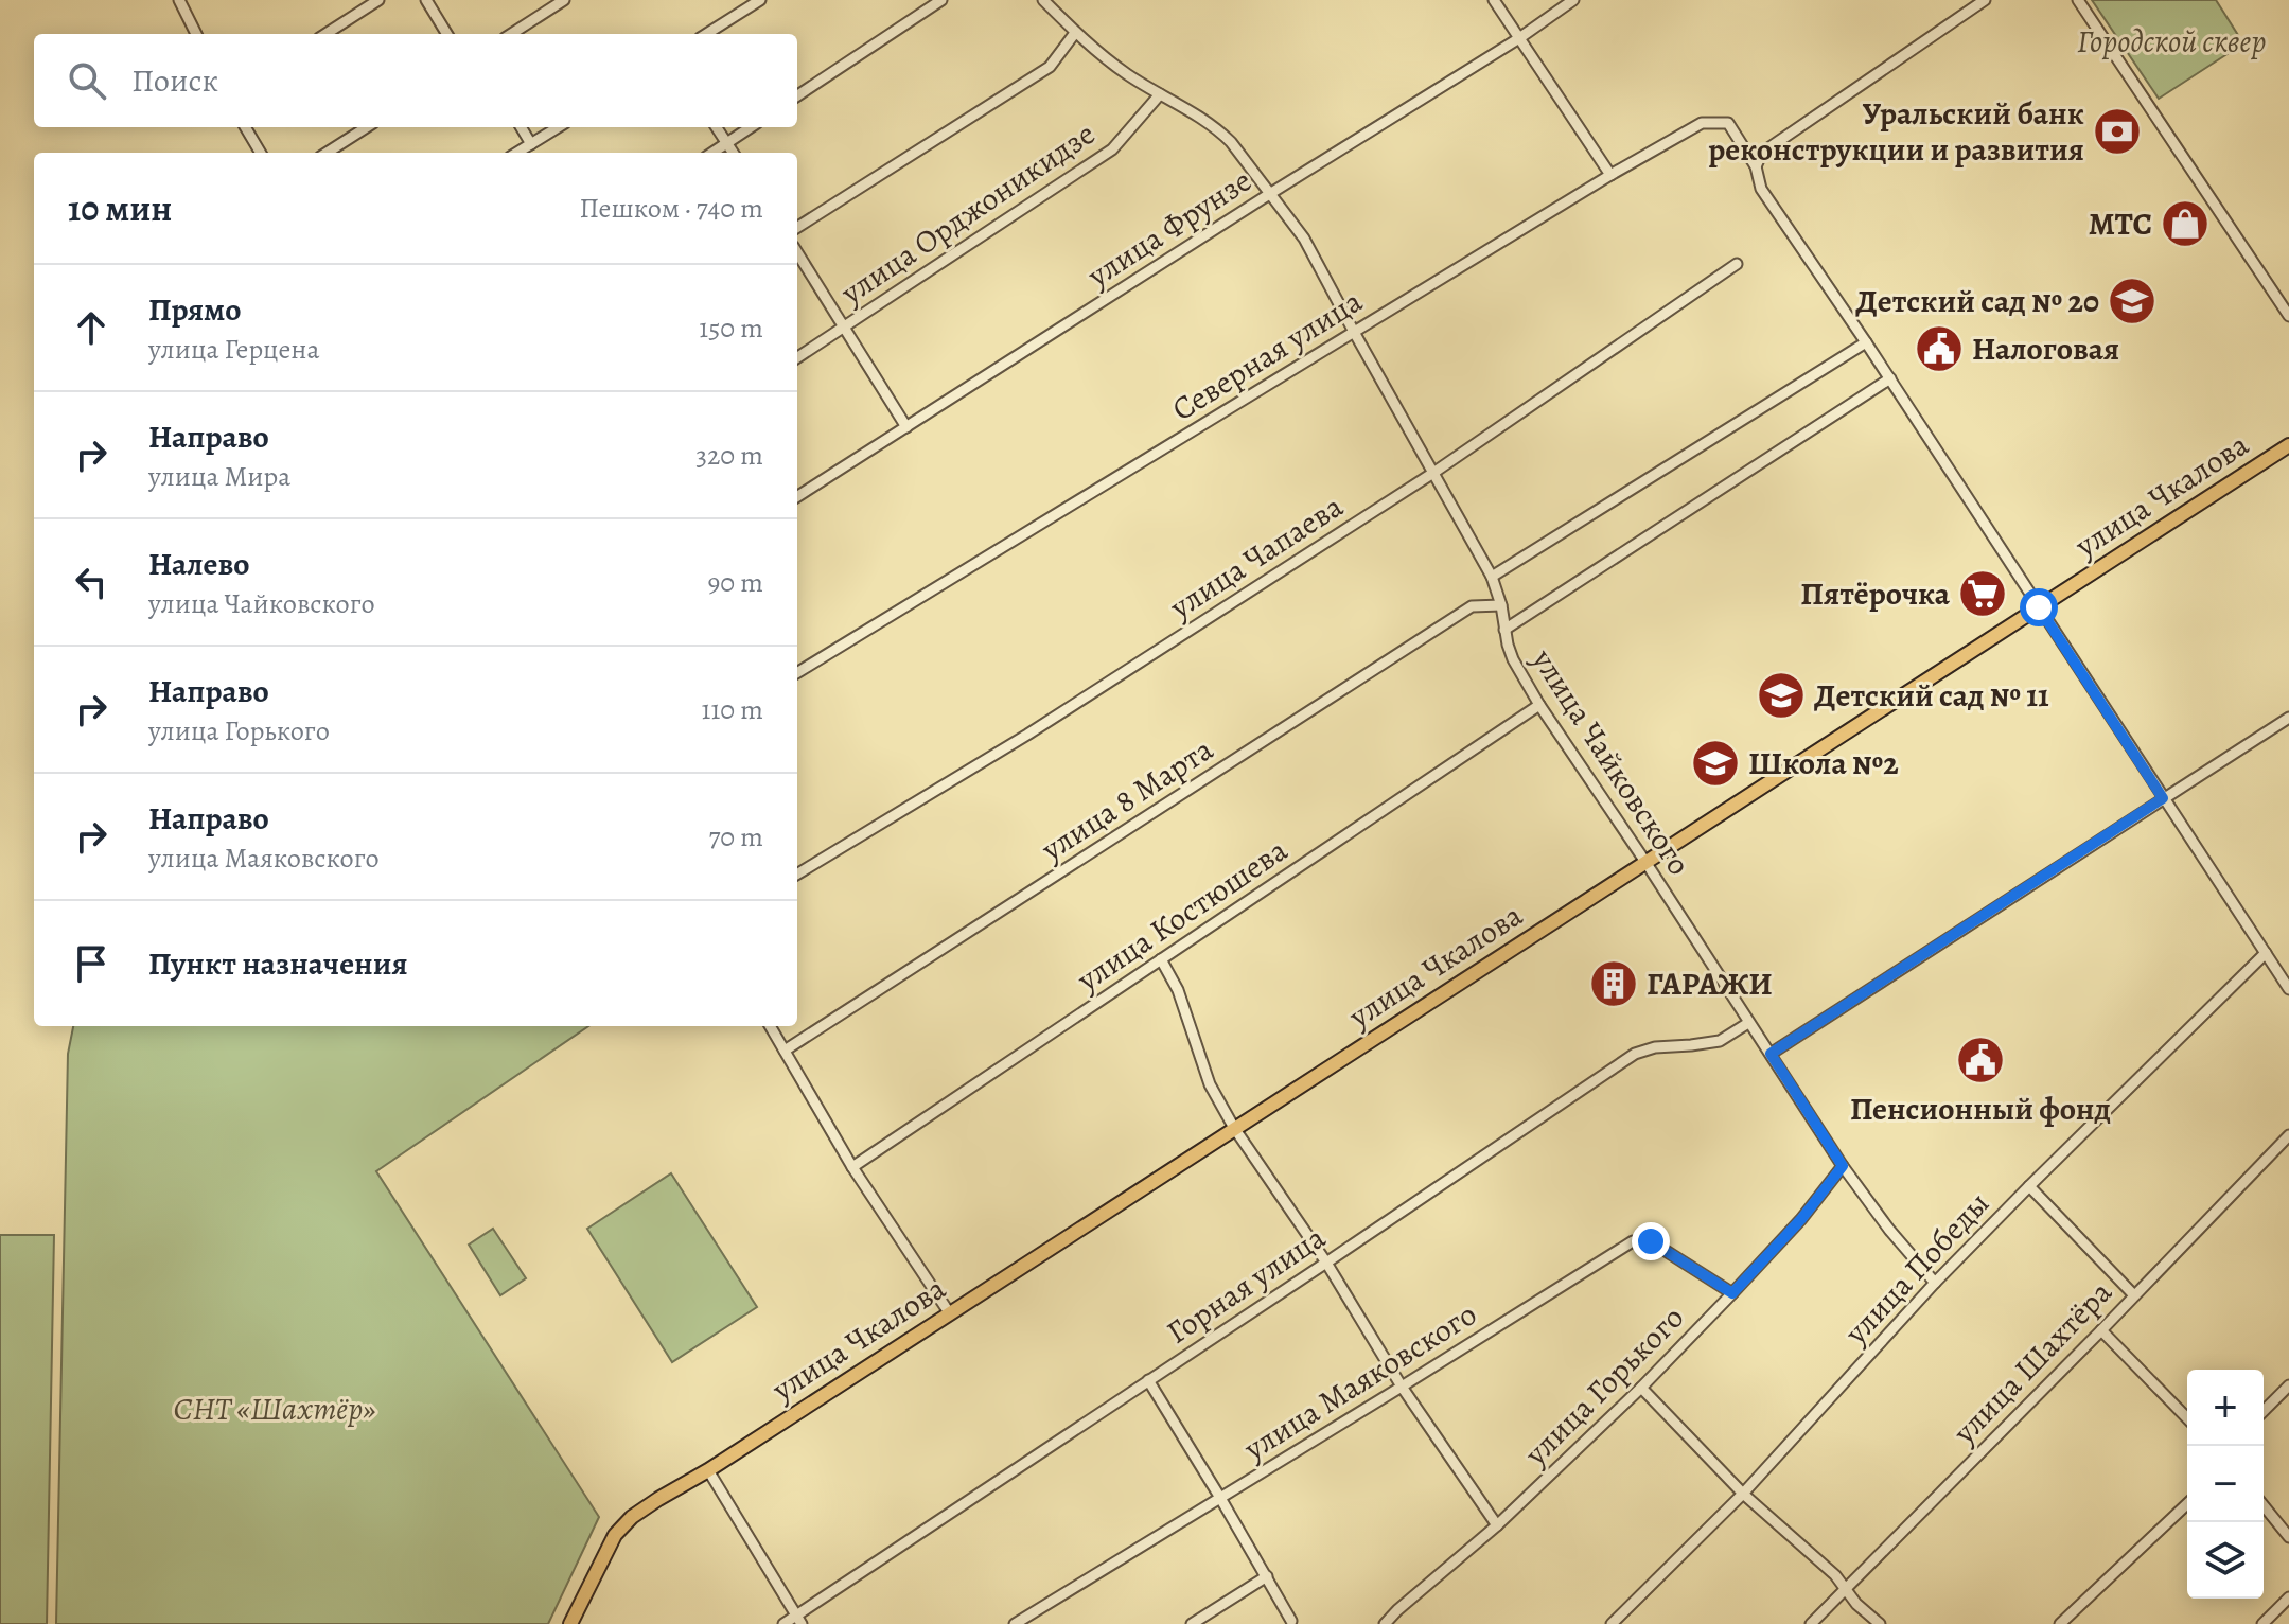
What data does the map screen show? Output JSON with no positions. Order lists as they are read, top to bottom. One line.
{"streets":{"main road":["улица Чкалова"],"street":["улица Орджоникидзе","улица Фрунзе","Северная улица","улица Чапаева","улица Чайковского","улица 8 Марта","улица Костюшева","улица Победы","Горная улица","улица Шахтёра","улица Маяковского","улица Горького"]},"crossings":[["улица Орджоникидзе","улица Чайковского"],["улица Фрунзе","улица Чайковского"],["Северная улица","улица Чайковского"],["улица Чкалова","улица Чайковского"],["улица Чапаева","улица Чайковского"],["улица Чайковского","улица 8 Марта"],["улица Чайковского","улица Костюшева"],["улица Чайковского","улица Победы"],["улица Чайковского","Горная улица"],["улица Чайковского","улица Горького"],["улица Маяковского","улица Горького"]],"parks":["Городской сквер","СНТ «Шахтёр»"],"places":{"bank":["Уральский банк реконструкции и развития"],"shop":["МТС"],"school or university":["Детский сад № 20","Детский сад № 11","Школа №2"],"public building":["Налоговая","Пенсионный фонд"],"supermarket":["Пятёрочка"],"building":["ГАРАЖИ"]},"page":{"search":"Поиск","heading":["10 мин","Пешком · 740 m"],"list":[["Прямо","улица Герцена","150 m"],["Направо","улица Мира","320 m"],["Налево","улица Чайковского","90 m"],["Направо","улица Горького","110 m"],["Направо","улица Маяковского","70 m"],"Пункт назначения"],"map_buttons":["+","−"]}}
